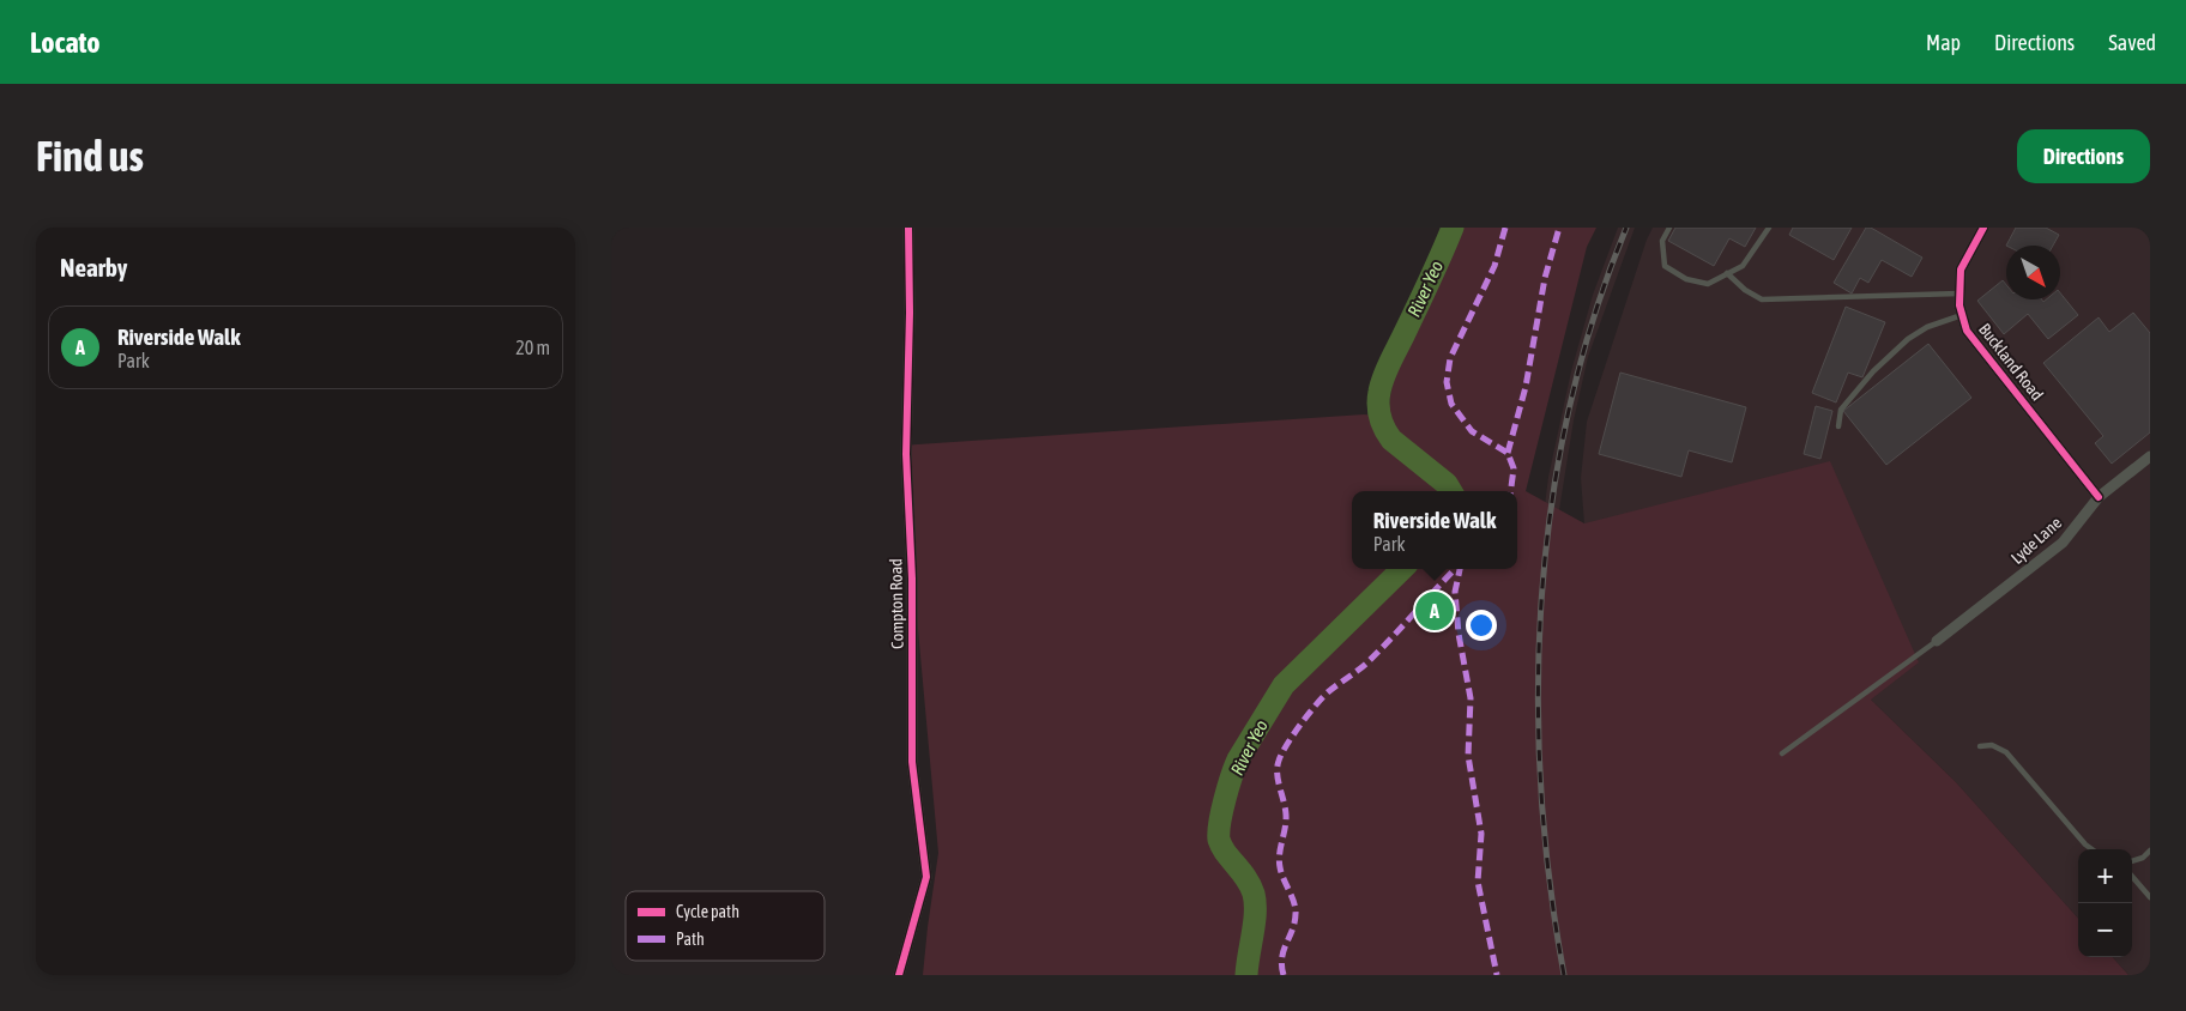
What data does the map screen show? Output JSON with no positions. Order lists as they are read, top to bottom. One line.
{"streets":{"street":["Buckland Road","Lyde Lane","Compton Road"]},"crossings":[["Buckland Road","Lyde Lane"]],"water":["River Yeo"],"legend":["Cycle path","Path"],"north":"bottom right","page":{"header":"Locato","nav":["Map","Directions","Saved"],"buttons":"Directions","title":"Find us","heading":"Nearby","list":[{"mark":"A","name":"Riverside Walk","note":"Park","value":"20 m"}],"popup":["Riverside Walk","Park"],"pins":"A","map_buttons":["+","−"]}}
